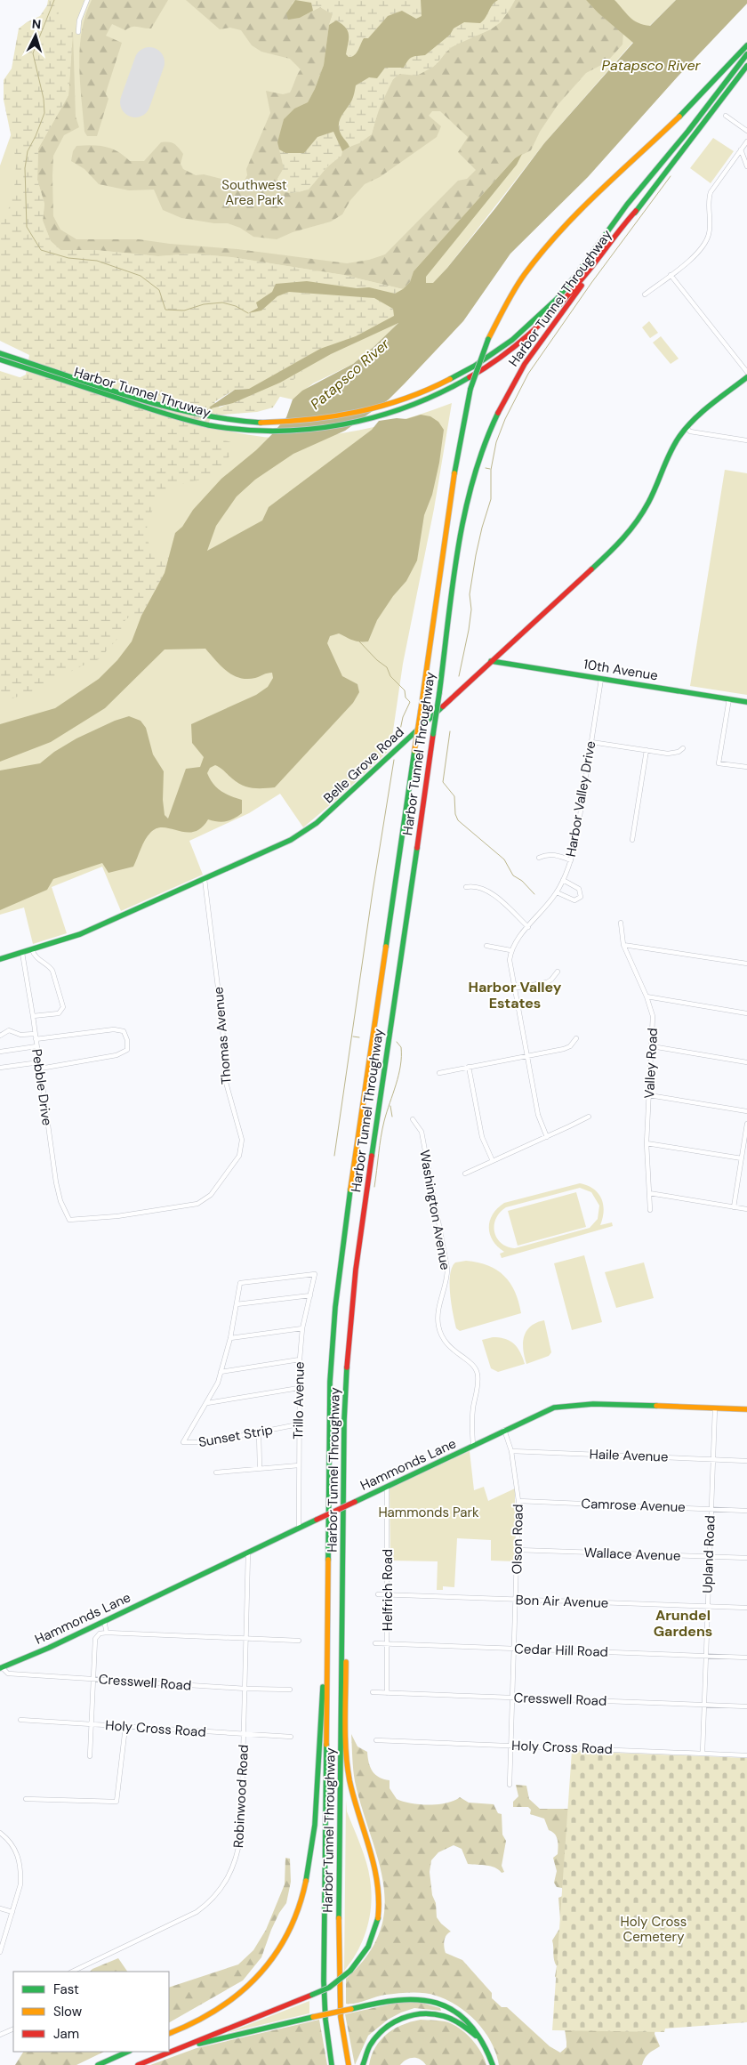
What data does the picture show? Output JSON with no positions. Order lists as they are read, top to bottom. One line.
{"streets":{"main road":["Harbor Tunnel Throughway","Harbor Tunnel Thruway","10th Avenue","Belle Grove Road","Hammonds Lane"],"street":["Harbor Valley Drive","Thomas Avenue","Valley Road","Pebble Drive","Washington Avenue","Trillo Avenue","Sunset Strip","Haile Avenue","Camrose Avenue","Olson Road","Wallace Avenue","Upland Road","Helfrich Road","Bon Air Avenue","Cedar Hill Road","Cresswell Road","Holy Cross Road","Robinwood Road"]},"crossings":[["Harbor Tunnel Throughway","Harbor Tunnel Thruway"],["10th Avenue","Belle Grove Road"],["10th Avenue","Harbor Valley Drive"],["Belle Grove Road","Thomas Avenue"],["Belle Grove Road","Pebble Drive"],["Thomas Avenue","Pebble Drive"],["Washington Avenue","Hammonds Lane"],["Trillo Avenue","Sunset Strip"],["Trillo Avenue","Hammonds Lane"],["Haile Avenue","Olson Road"],["Haile Avenue","Upland Road"],["Hammonds Lane","Olson Road"],["Hammonds Lane","Upland Road"],["Hammonds Lane","Helfrich Road"],["Hammonds Lane","Cresswell Road"],["Hammonds Lane","Robinwood Road"],["Camrose Avenue","Olson Road"],["Camrose Avenue","Upland Road"],["Olson Road","Wallace Avenue"],["Olson Road","Bon Air Avenue"],["Olson Road","Cedar Hill Road"],["Olson Road","Cresswell Road"],["Olson Road","Holy Cross Road"],["Wallace Avenue","Upland Road"],["Upland Road","Bon Air Avenue"],["Upland Road","Cedar Hill Road"],["Upland Road","Cresswell Road"],["Upland Road","Holy Cross Road"],["Helfrich Road","Bon Air Avenue"],["Helfrich Road","Cedar Hill Road"],["Helfrich Road","Cresswell Road"],["Cresswell Road","Robinwood Road"],["Holy Cross Road","Robinwood Road"]],"districts":["Harbor Valley Estates","Arundel Gardens"],"water":["Patapsco River"],"parks":["Southwest Area Park","Hammonds Park","Holy Cross Cemetery"],"legend":["Fast","Slow","Jam"],"north":"top"}
